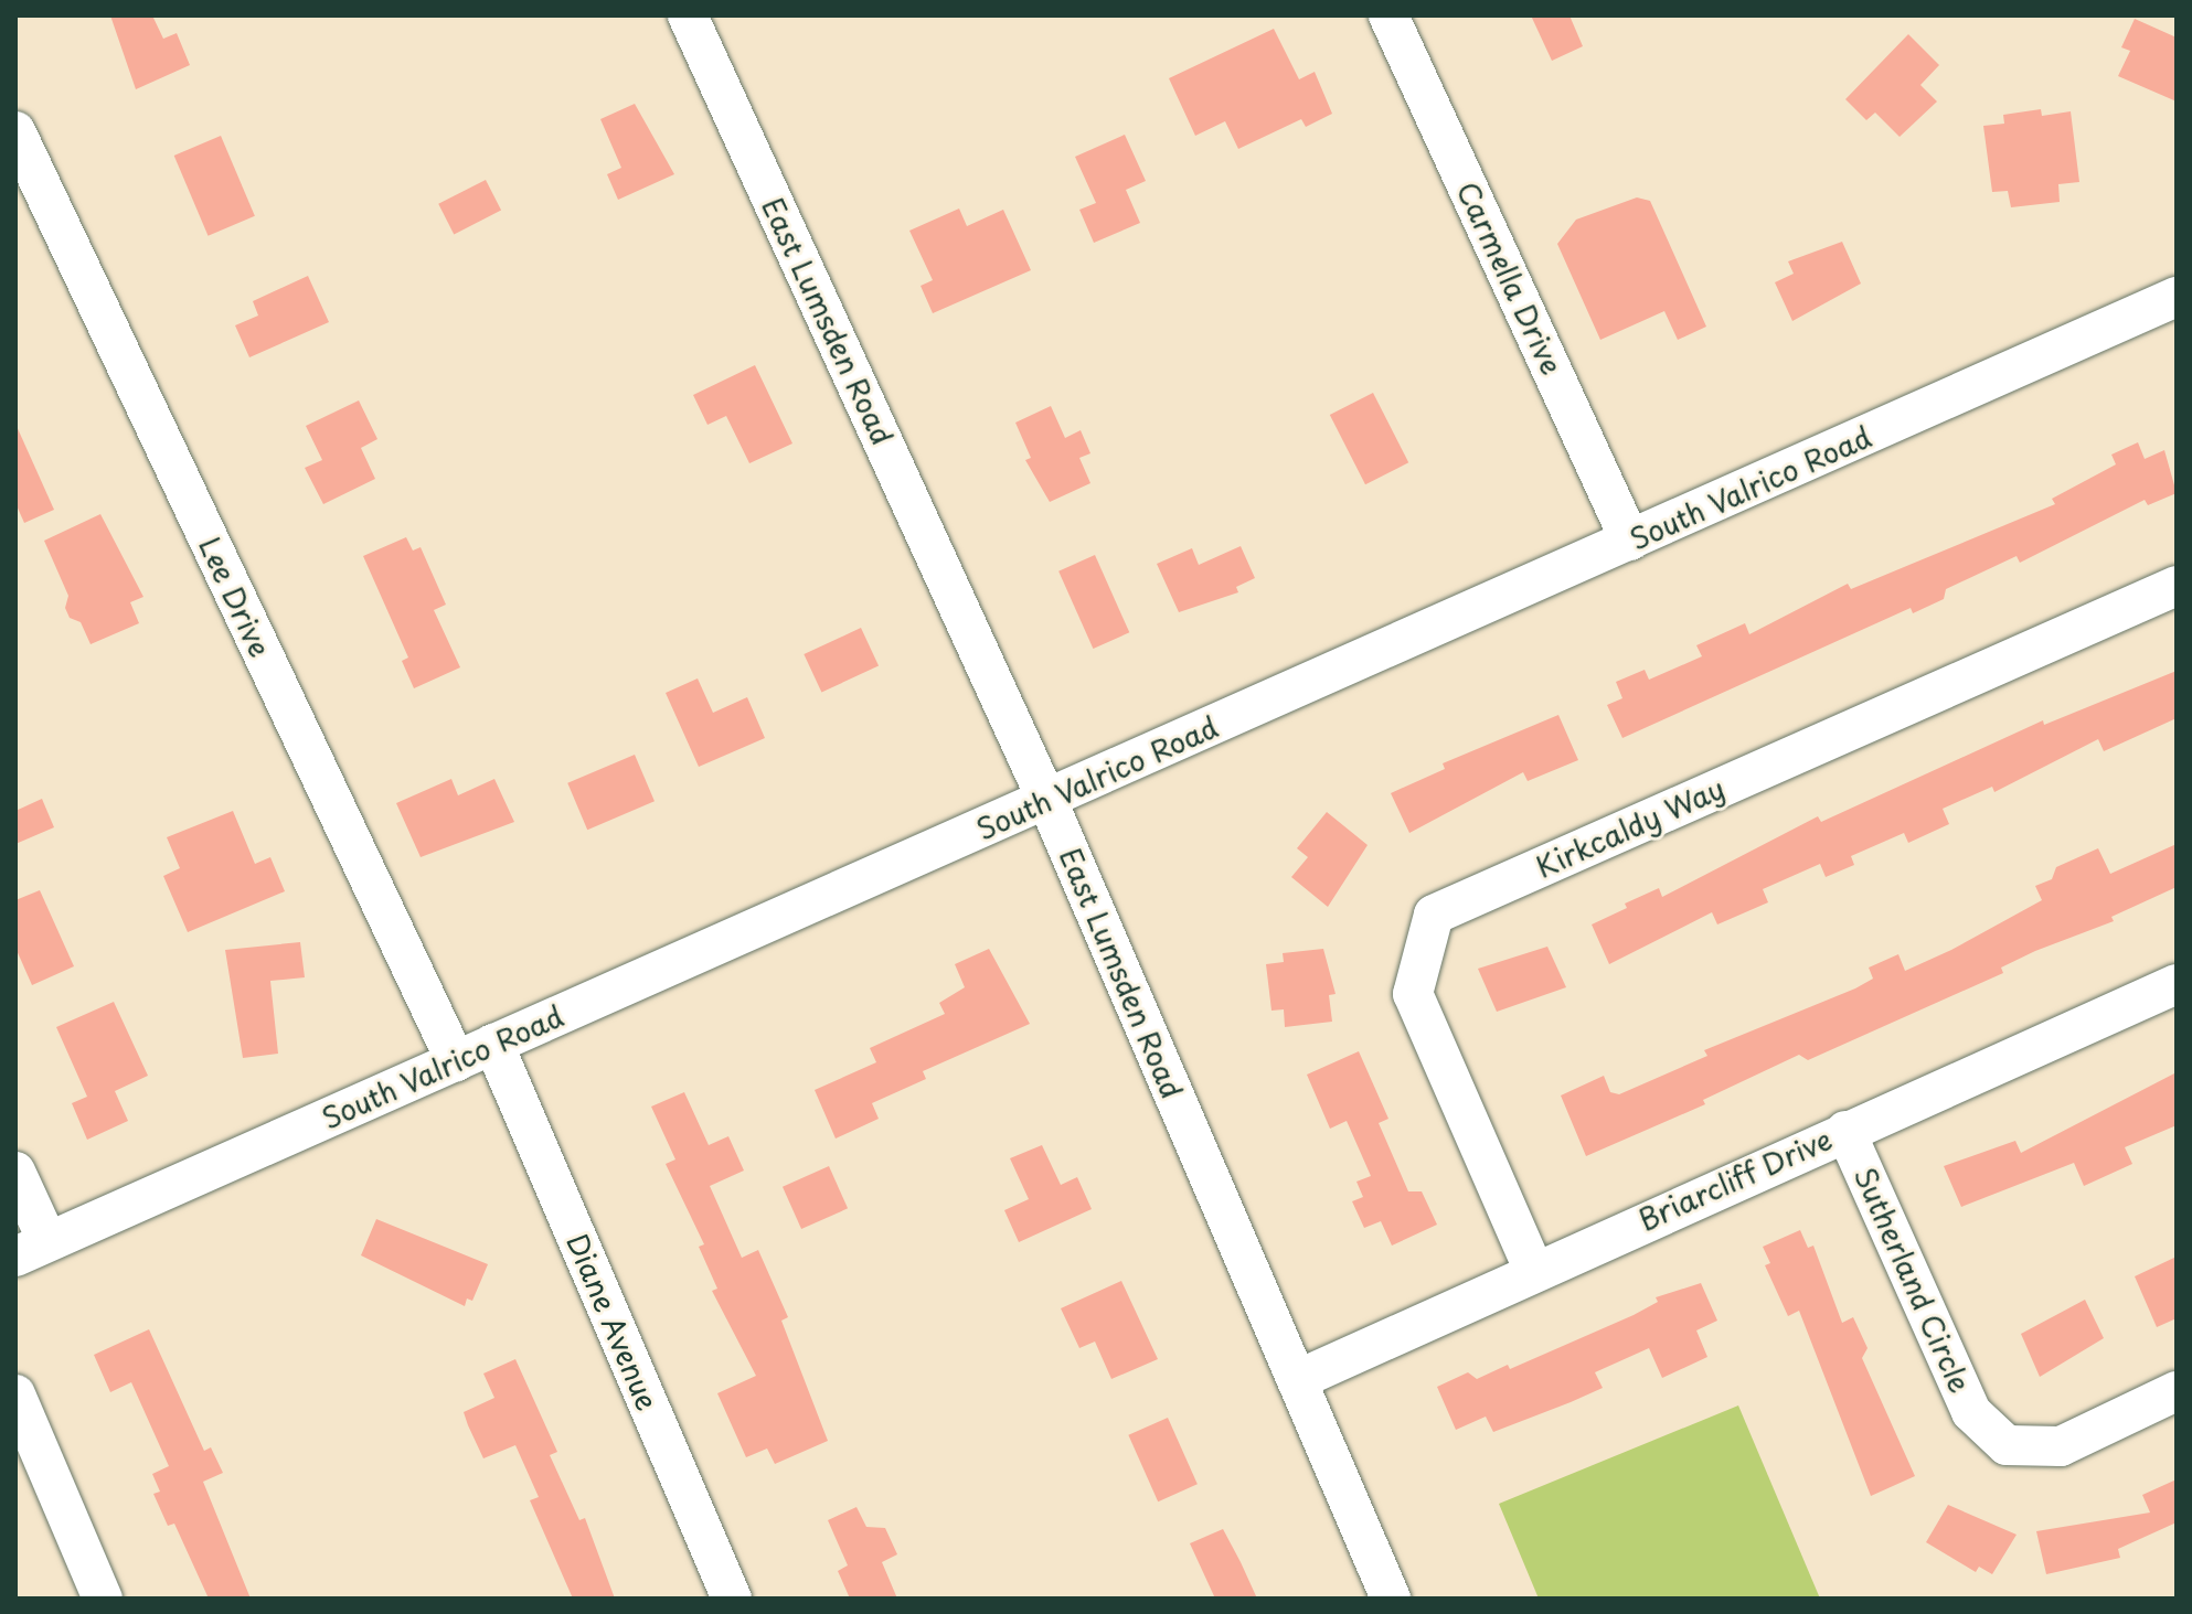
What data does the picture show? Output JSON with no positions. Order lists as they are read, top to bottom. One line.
{"streets":{"street":["Carmella Drive","East Lumsden Road","South Valrico Road","Lee Drive","Kirkcaldy Way","Briarcliff Drive","Sutherland Circle","Diane Avenue"]},"crossings":[["Carmella Drive","South Valrico Road"],["East Lumsden Road","South Valrico Road"],["East Lumsden Road","Briarcliff Drive"],["South Valrico Road","Lee Drive"],["South Valrico Road","Diane Avenue"],["Kirkcaldy Way","Briarcliff Drive"],["Briarcliff Drive","Sutherland Circle"]]}
